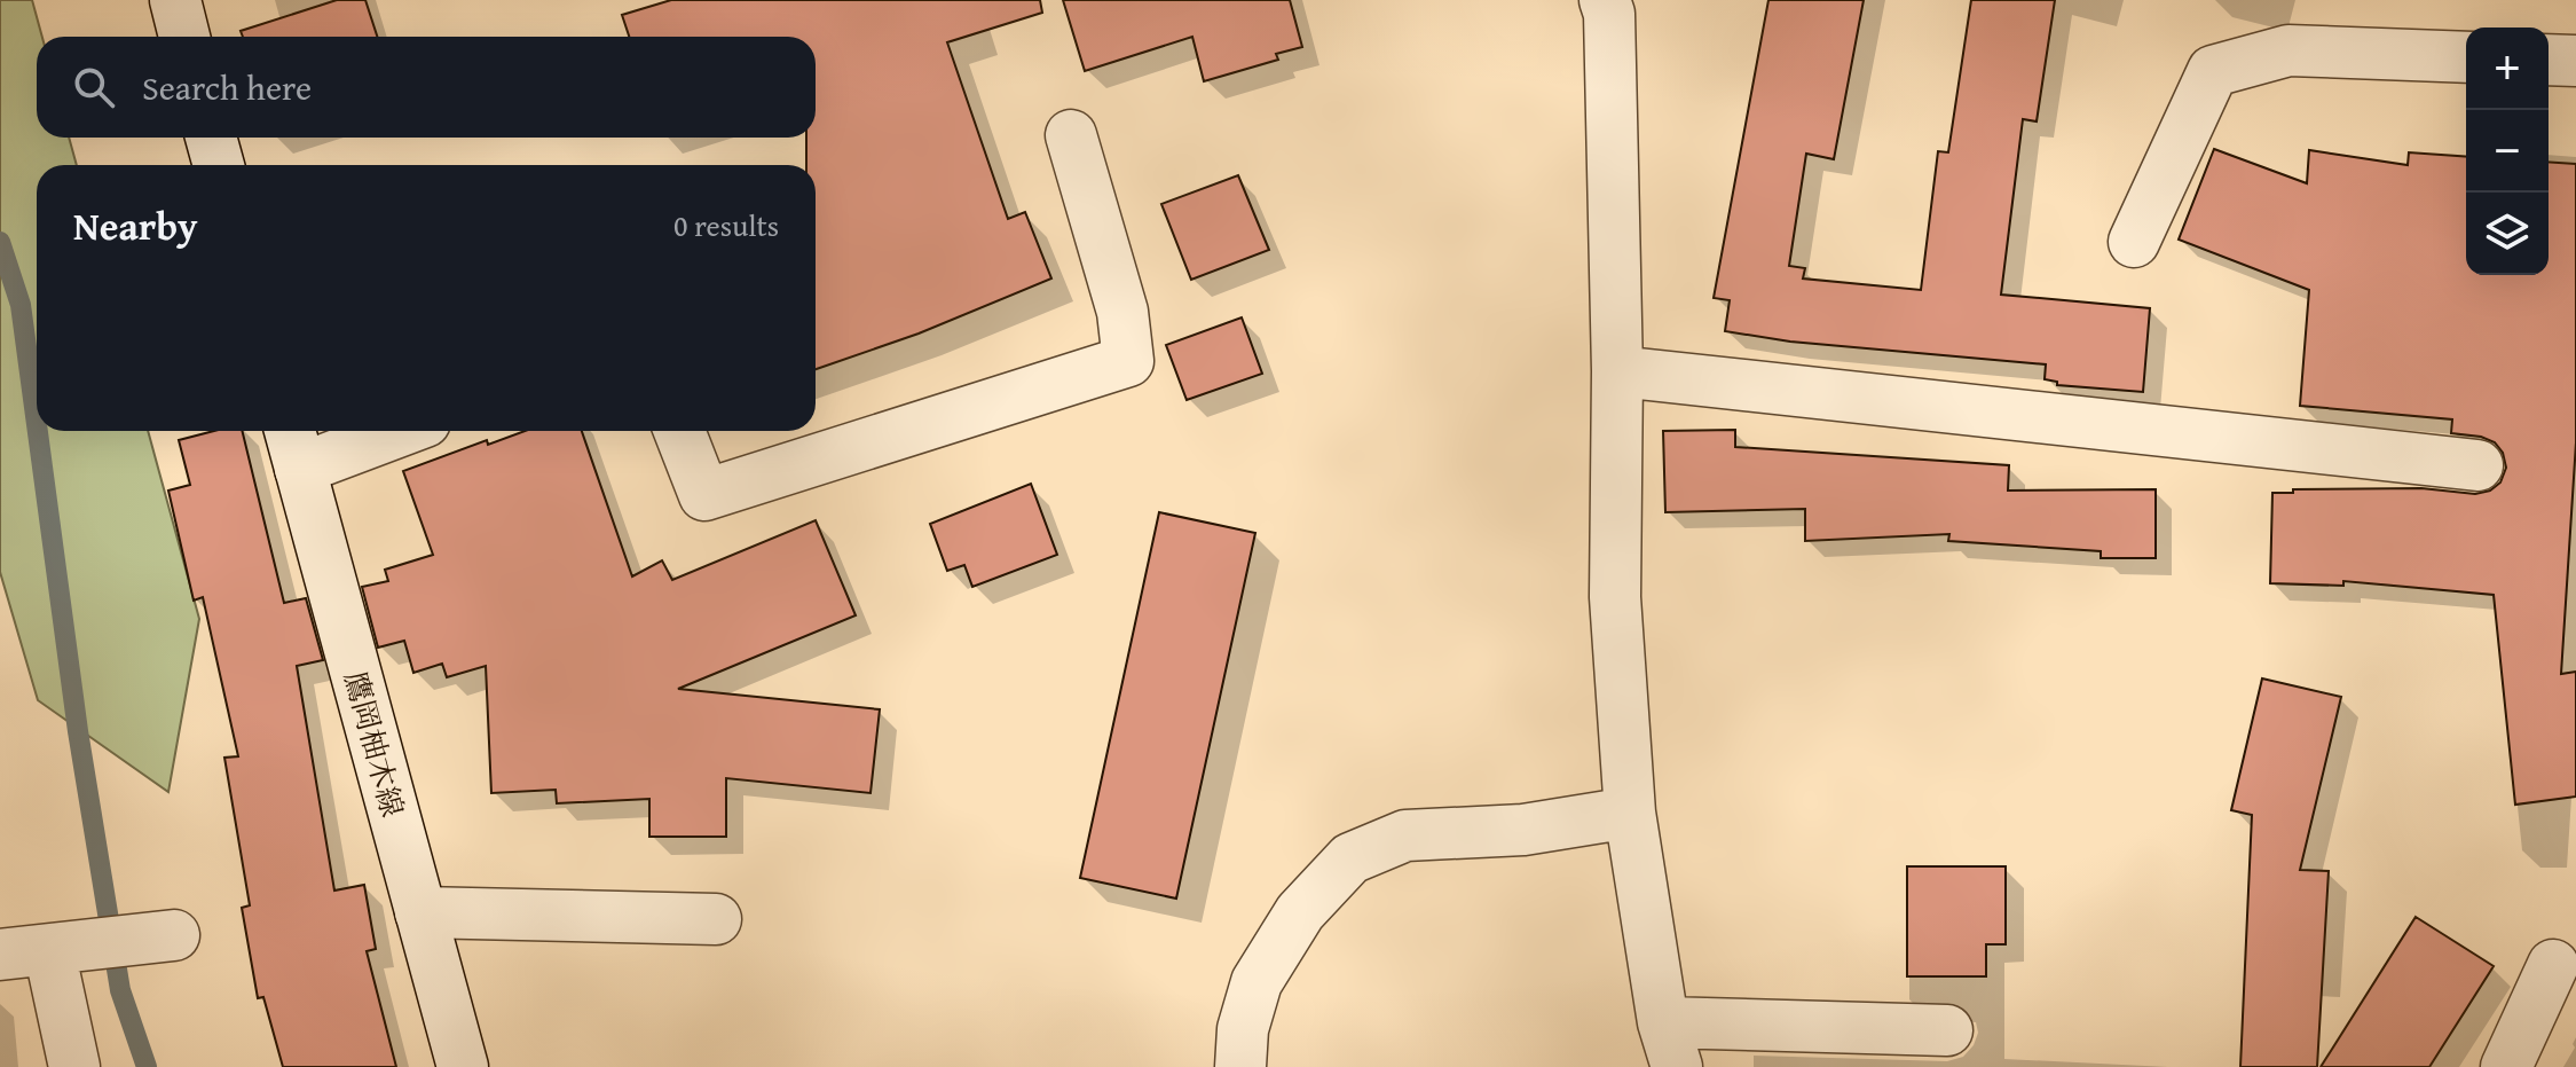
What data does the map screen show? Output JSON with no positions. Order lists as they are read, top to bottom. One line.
{"streets":{"street":["鷹岡柚木線"]},"page":{"map_buttons":["+","−"],"search":"Search here","heading":["Nearby","0 results"]}}
